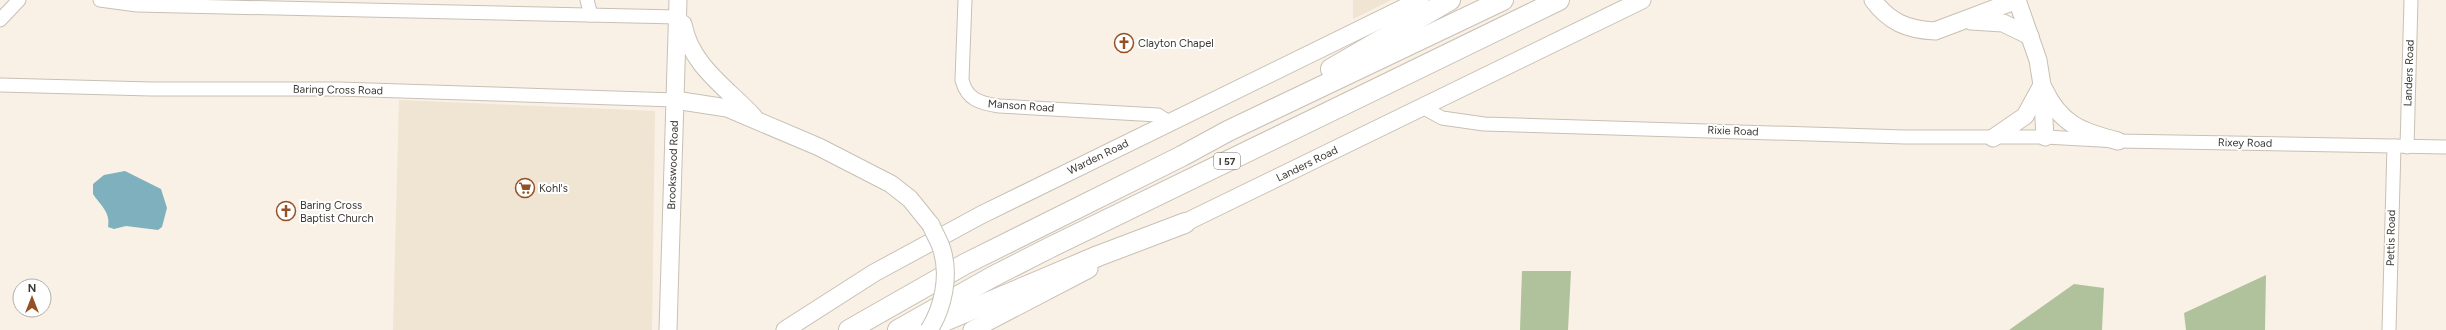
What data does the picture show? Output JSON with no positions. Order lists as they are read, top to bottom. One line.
{"streets":{"highway":["I 57"],"main road":["Landers Road","Warden Road","Brookswood Road"],"street":["Baring Cross Road","Manson Road","Rixie Road","Rixey Road","Pettis Road"]},"crossings":[["Landers Road","Rixie Road"],["Landers Road","Rixey Road"],["Landers Road","Pettis Road"],["Baring Cross Road","Brookswood Road"],["Manson Road","Warden Road"],["Rixie Road","Rixey Road"],["Rixey Road","Pettis Road"]],"places":{"church":["Clayton Chapel","Baring Cross Baptist Church"],"supermarket":["Kohl's"]},"north":"top"}
